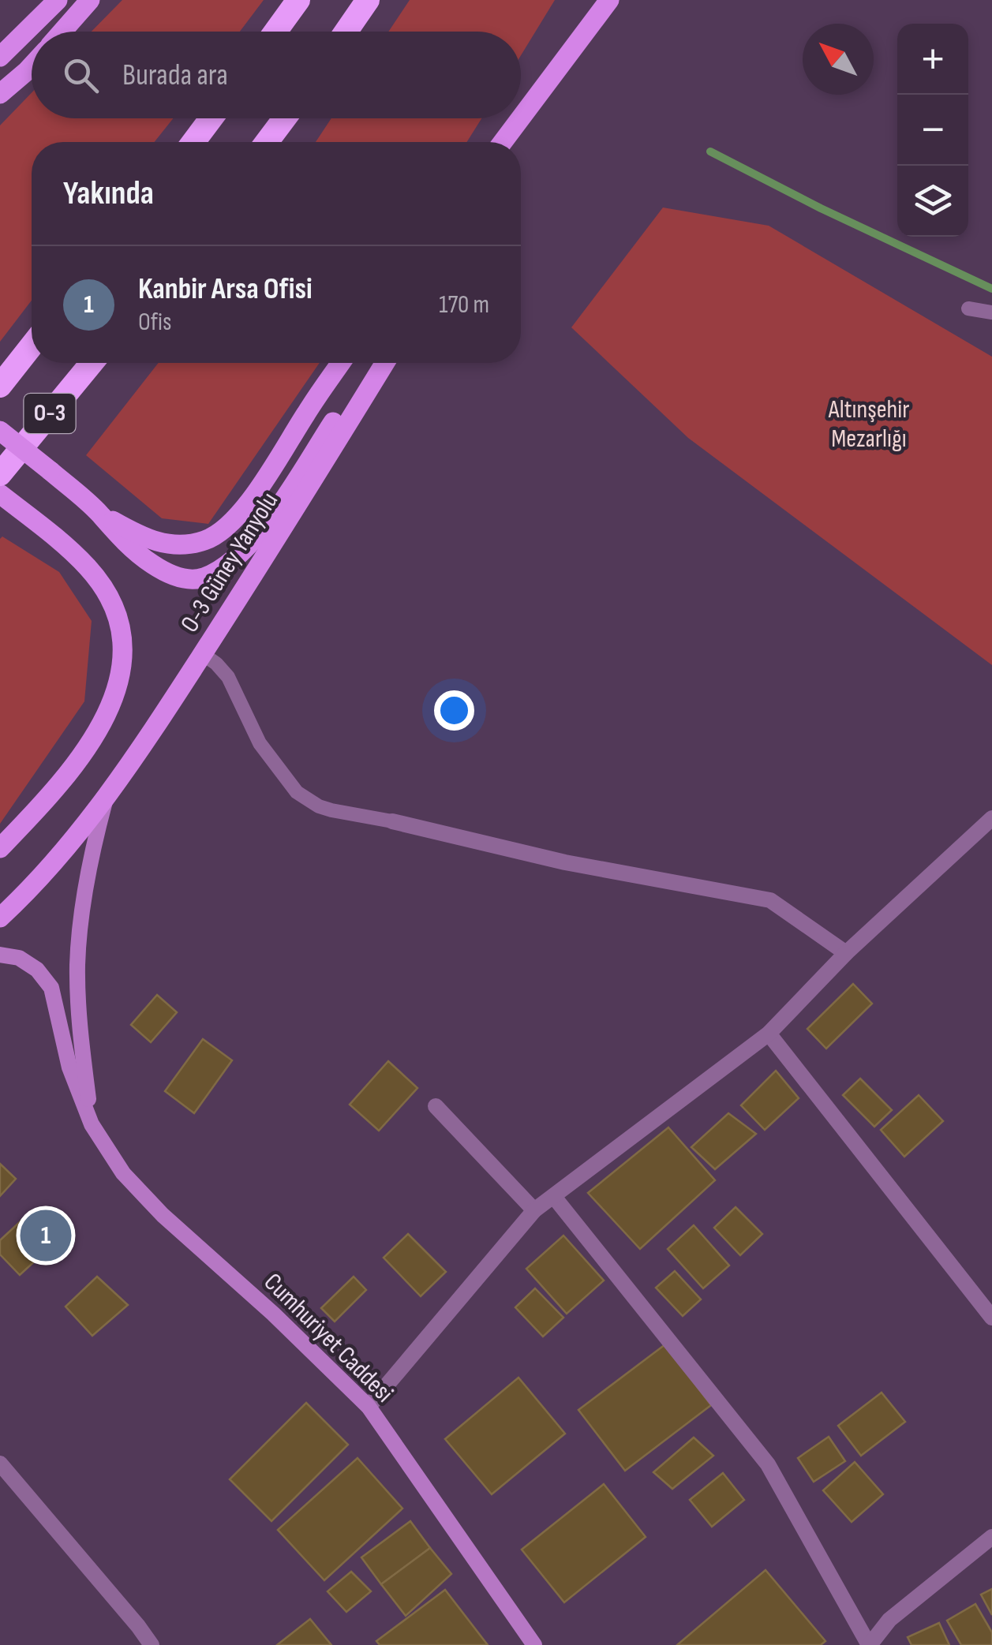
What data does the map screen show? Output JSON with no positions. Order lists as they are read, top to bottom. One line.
{"streets":{"highway":["O-3"],"main road":["O-3 Güney Yanyolu","Cumhuriyet Caddesi"]},"crossings":[["O-3 Güney Yanyolu","Cumhuriyet Caddesi"]],"parks":["Altınşehir Mezarlığı"],"north":"top left","page":{"map_buttons":["+","−"],"search":"Burada ara","heading":"Yakında","list":[{"mark":"1","name":"Kanbir Arsa Ofisi","note":"Ofis","value":"170 m"}],"pins":"1"}}
